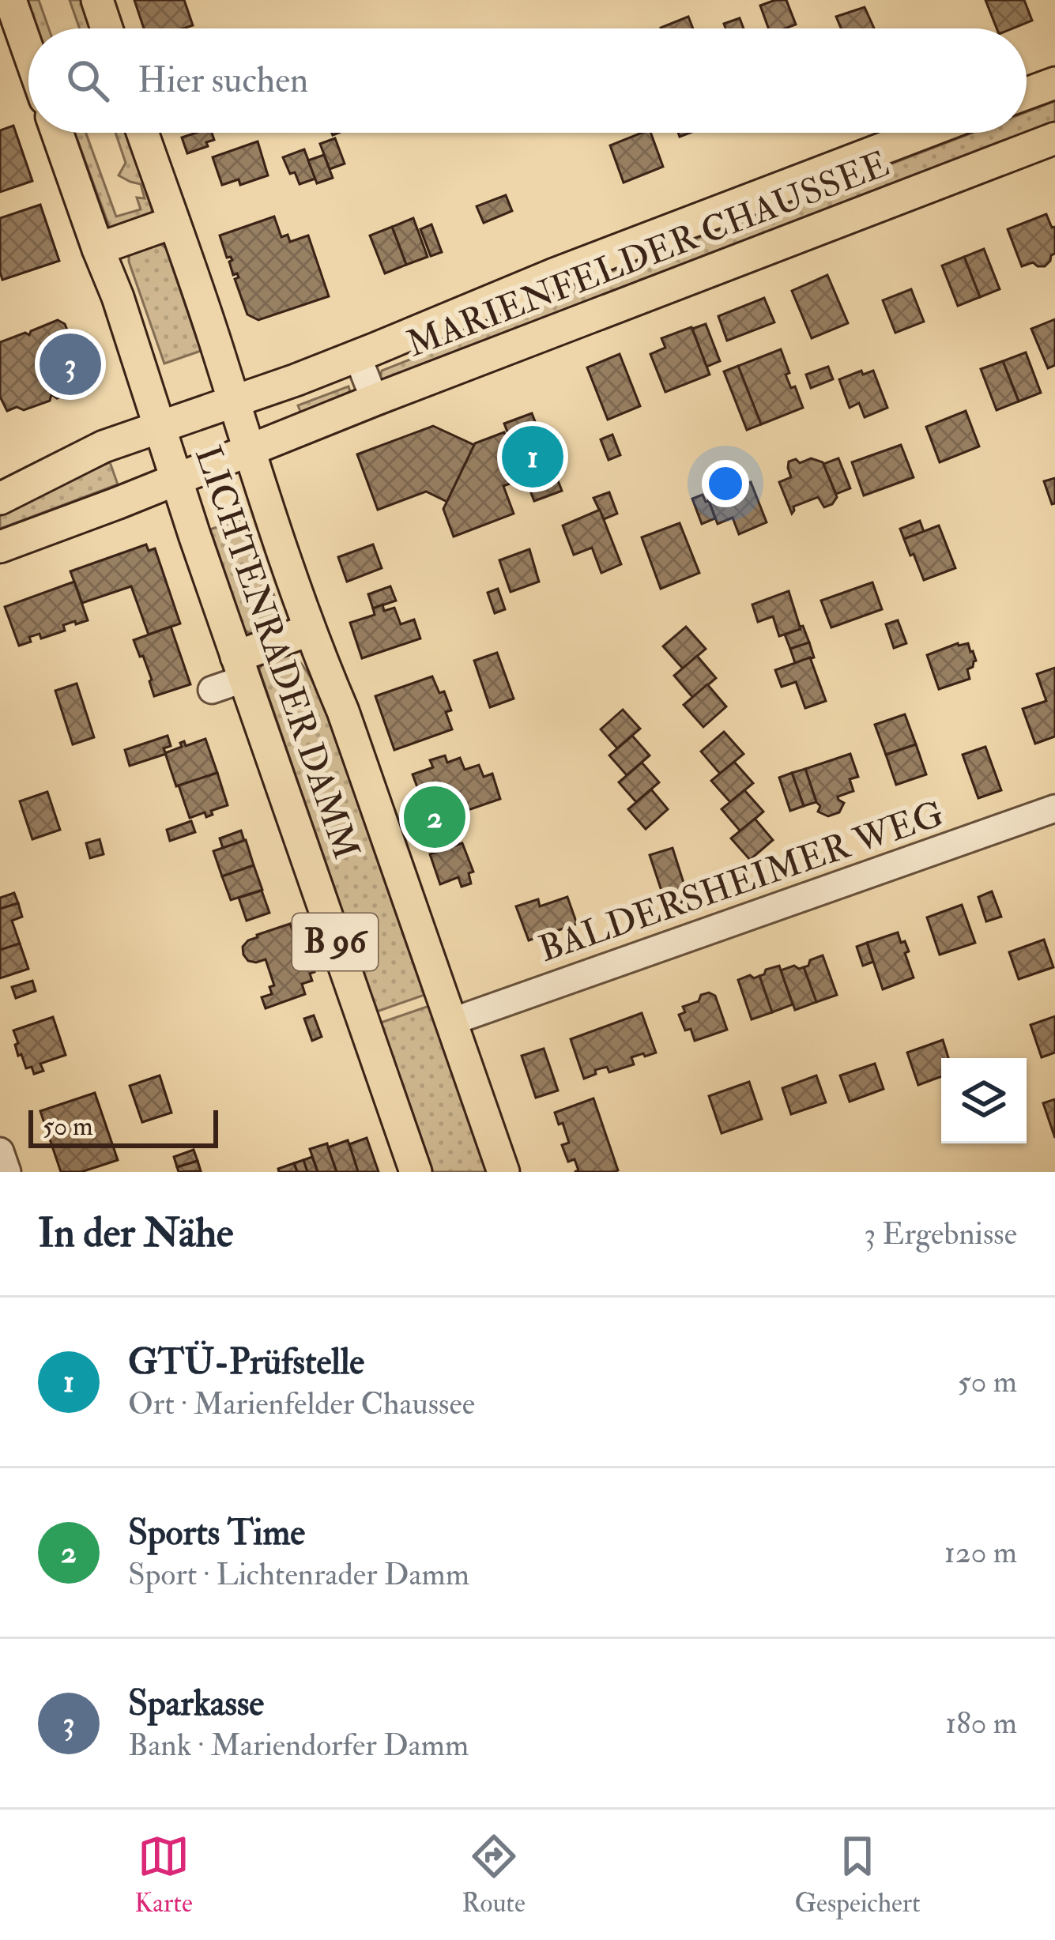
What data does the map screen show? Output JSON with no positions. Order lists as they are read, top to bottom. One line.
{"streets":{"main road":["MARIENFELDER CHAUSSEE","LICHTENRADER DAMM","B 96"],"street":["BALDERSHEIMER WEG"]},"crossings":[["MARIENFELDER CHAUSSEE","LICHTENRADER DAMM"],["MARIENFELDER CHAUSSEE","B 96"],["LICHTENRADER DAMM","BALDERSHEIMER WEG"],["LICHTENRADER DAMM","B 96"]],"scale_bar":"50 m","page":{"search":"Hier suchen","pins":["3","1","2"],"scale":"50 m","heading":["In der Nähe","3 Ergebnisse"],"list":[{"mark":"1","name":"GTÜ-Prüfstelle","note":"Ort · Marienfelder Chaussee","value":"50 m"},{"mark":"2","name":"Sports Time","note":"Sport · Lichtenrader Damm","value":"120 m"},{"mark":"3","name":"Sparkasse","note":"Bank · Mariendorfer Damm","value":"180 m"}],"nav":["Karte","Route","Gespeichert"]}}
